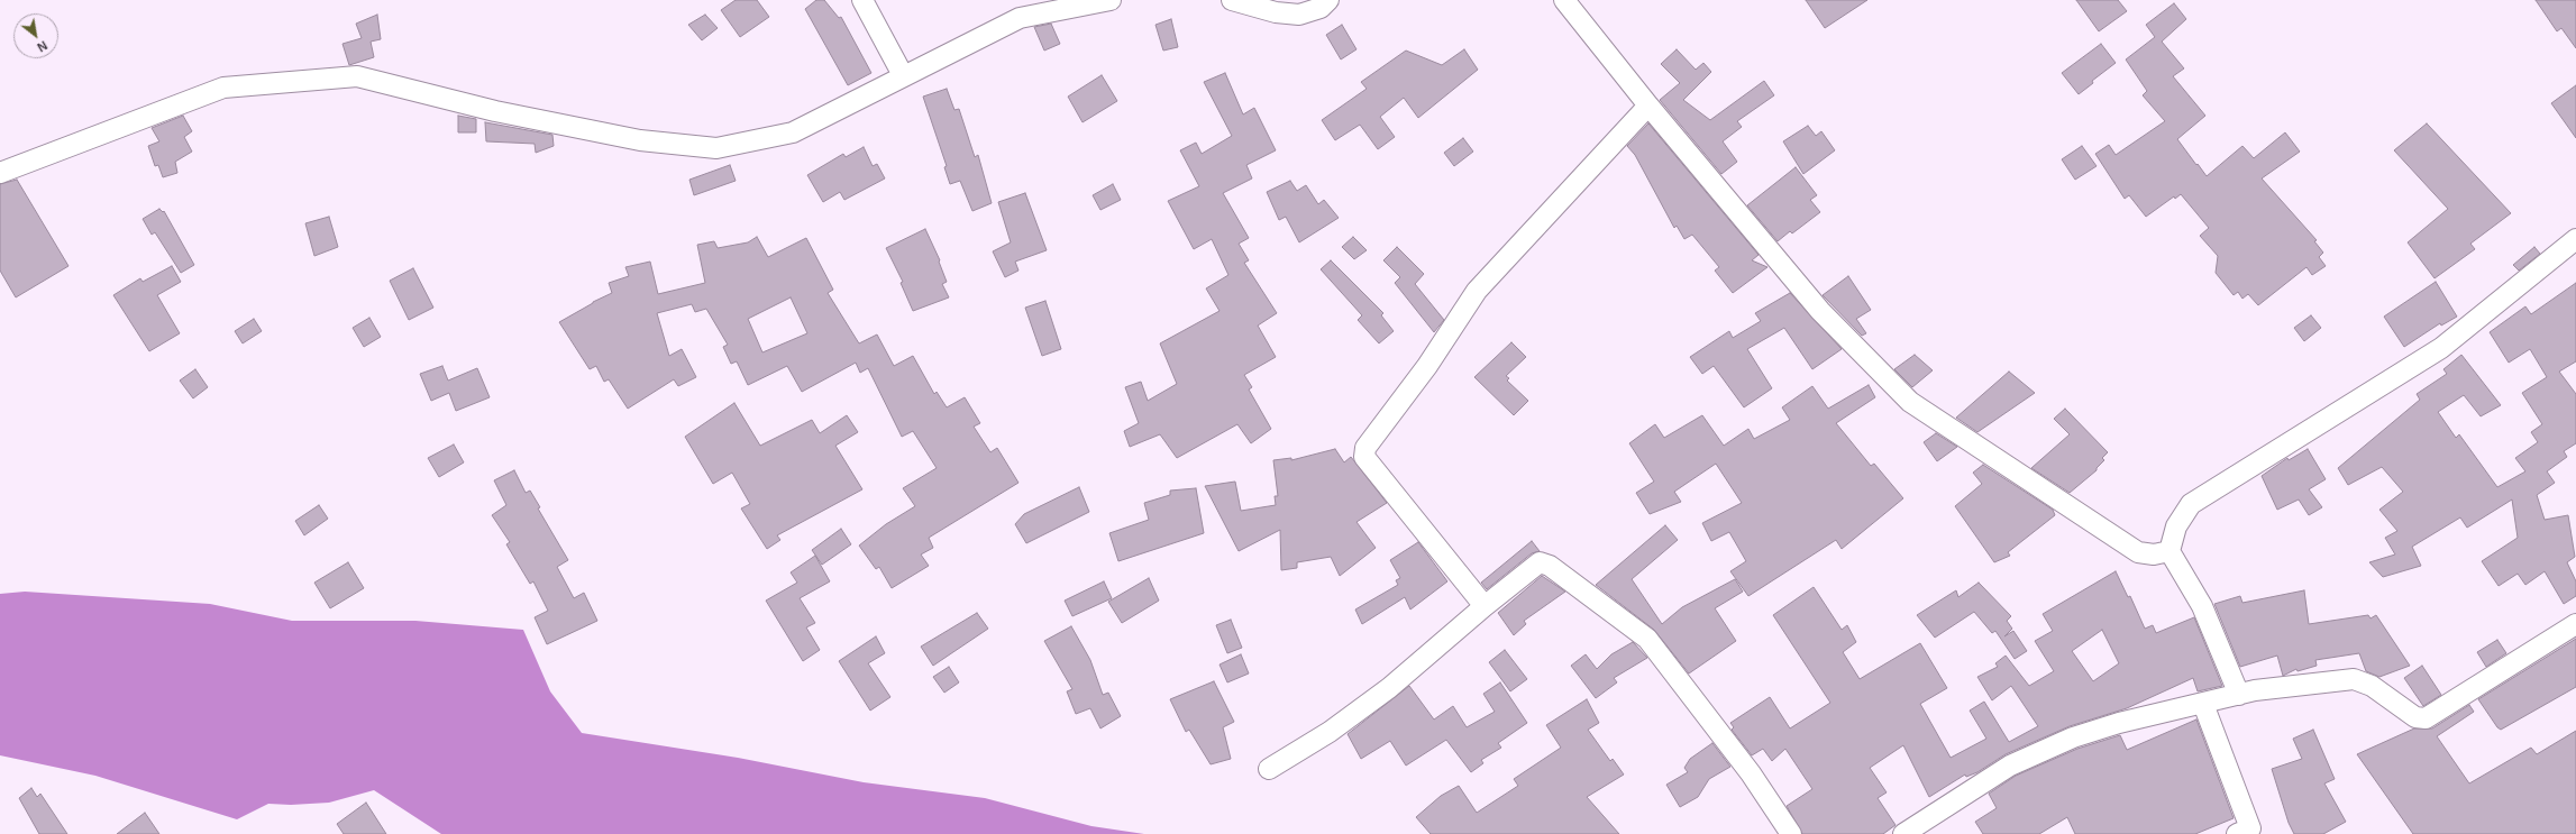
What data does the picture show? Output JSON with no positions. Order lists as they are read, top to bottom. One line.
{"north":"bottom right"}
